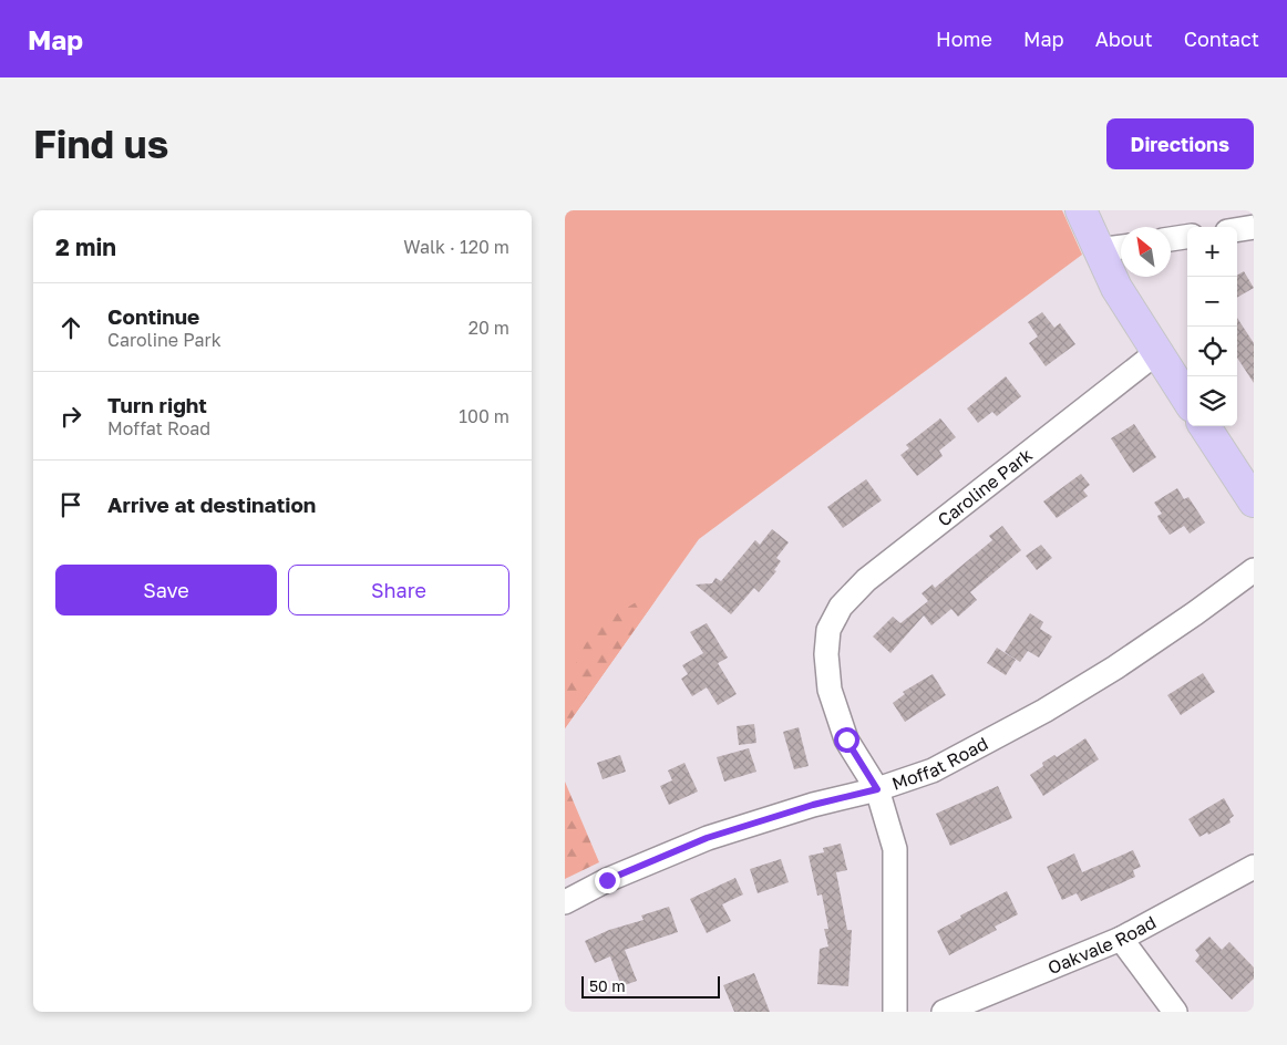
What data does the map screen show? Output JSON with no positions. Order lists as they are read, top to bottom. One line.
{"streets":{"street":["Caroline Park","Moffat Road","Oakvale Road"]},"crossings":[["Caroline Park","Moffat Road"]],"scale_bar":"50 m","north":"top left","page":{"header":"Map","nav":["Home","Map","About","Contact"],"buttons":["Directions",["Save","Share"]],"title":"Find us","heading":["2 min","Walk · 120 m"],"map_buttons":["+","−"],"list":[["Continue","Caroline Park","20 m"],["Turn right","Moffat Road","100 m"],"Arrive at destination"],"scale":"50 m"}}
